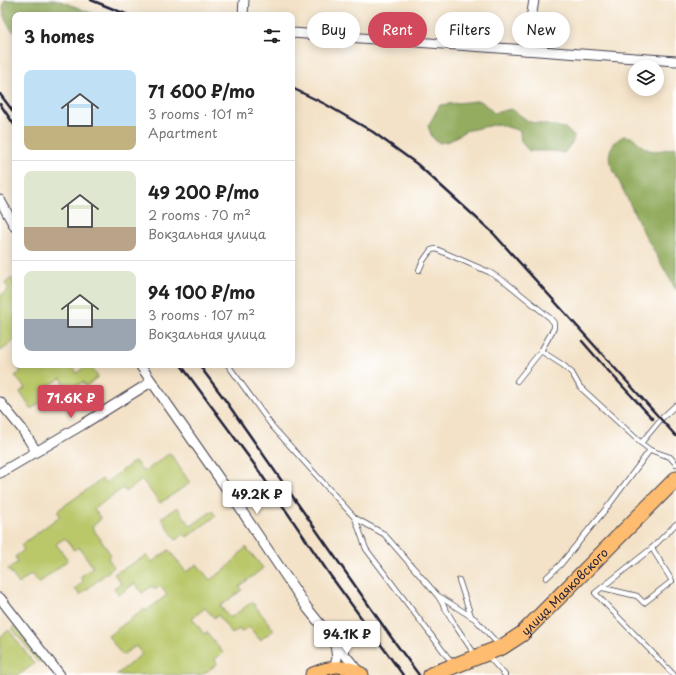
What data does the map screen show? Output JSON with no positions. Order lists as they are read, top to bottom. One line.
{"streets":{"main road":["улица Маяковского"]},"page":{"chip":["Buy","Rent","Filters","New"],"heading":"3 homes","list":[{"name":"71 600 ₽/mo","note":"3 rooms · 101 m² · Apartment"},{"name":"49 200 ₽/mo","note":"2 rooms · 70 m² · Вокзальная улица"},{"name":"94 100 ₽/mo","note":"3 rooms · 107 m² · Вокзальная улица"}],"price":["71.6K ₽","49.2K ₽","94.1K ₽"]}}
